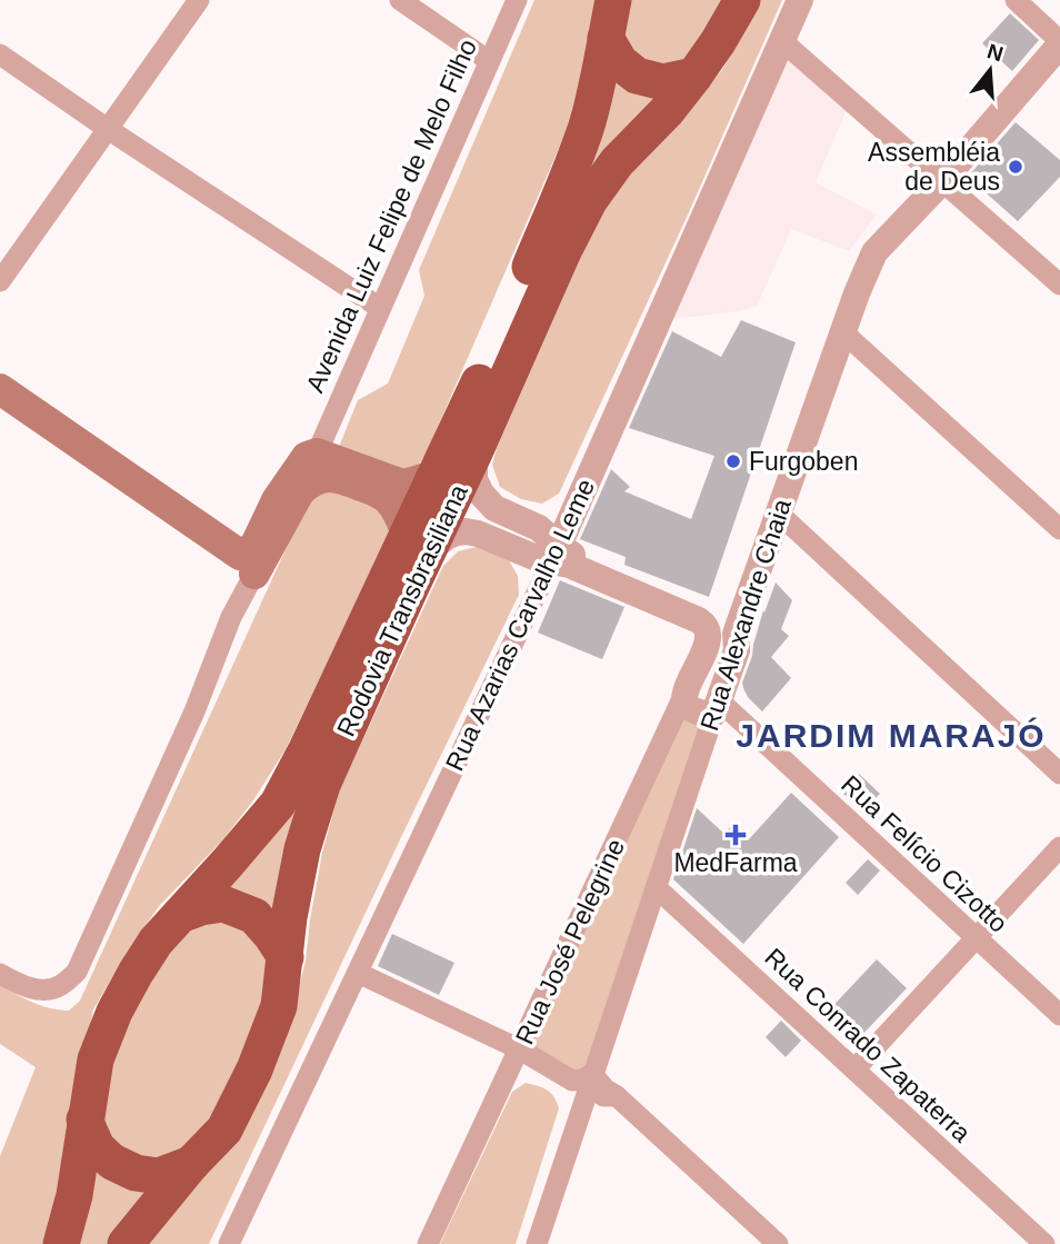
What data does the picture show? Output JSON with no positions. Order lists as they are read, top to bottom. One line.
{"streets":{"highway":["Rodovia Transbrasiliana"],"street":["Avenida Luiz Felipe de Melo Filho","Rua Alexandre Chaia","Rua Azarias Carvalho Leme","Rua Felício Cizotto","Rua José Pelegrine","Rua Conrado Zapaterra"]},"crossings":[["Rua Alexandre Chaia","Rua Felício Cizotto"],["Rua Alexandre Chaia","Rua Conrado Zapaterra"],["Rua Azarias Carvalho Leme","Rua José Pelegrine"]],"districts":["JARDIM MARAJÓ"],"places":{"other":["Assembléia de Deus","Furgoben"],"health":["MedFarma"]},"north":"top"}
